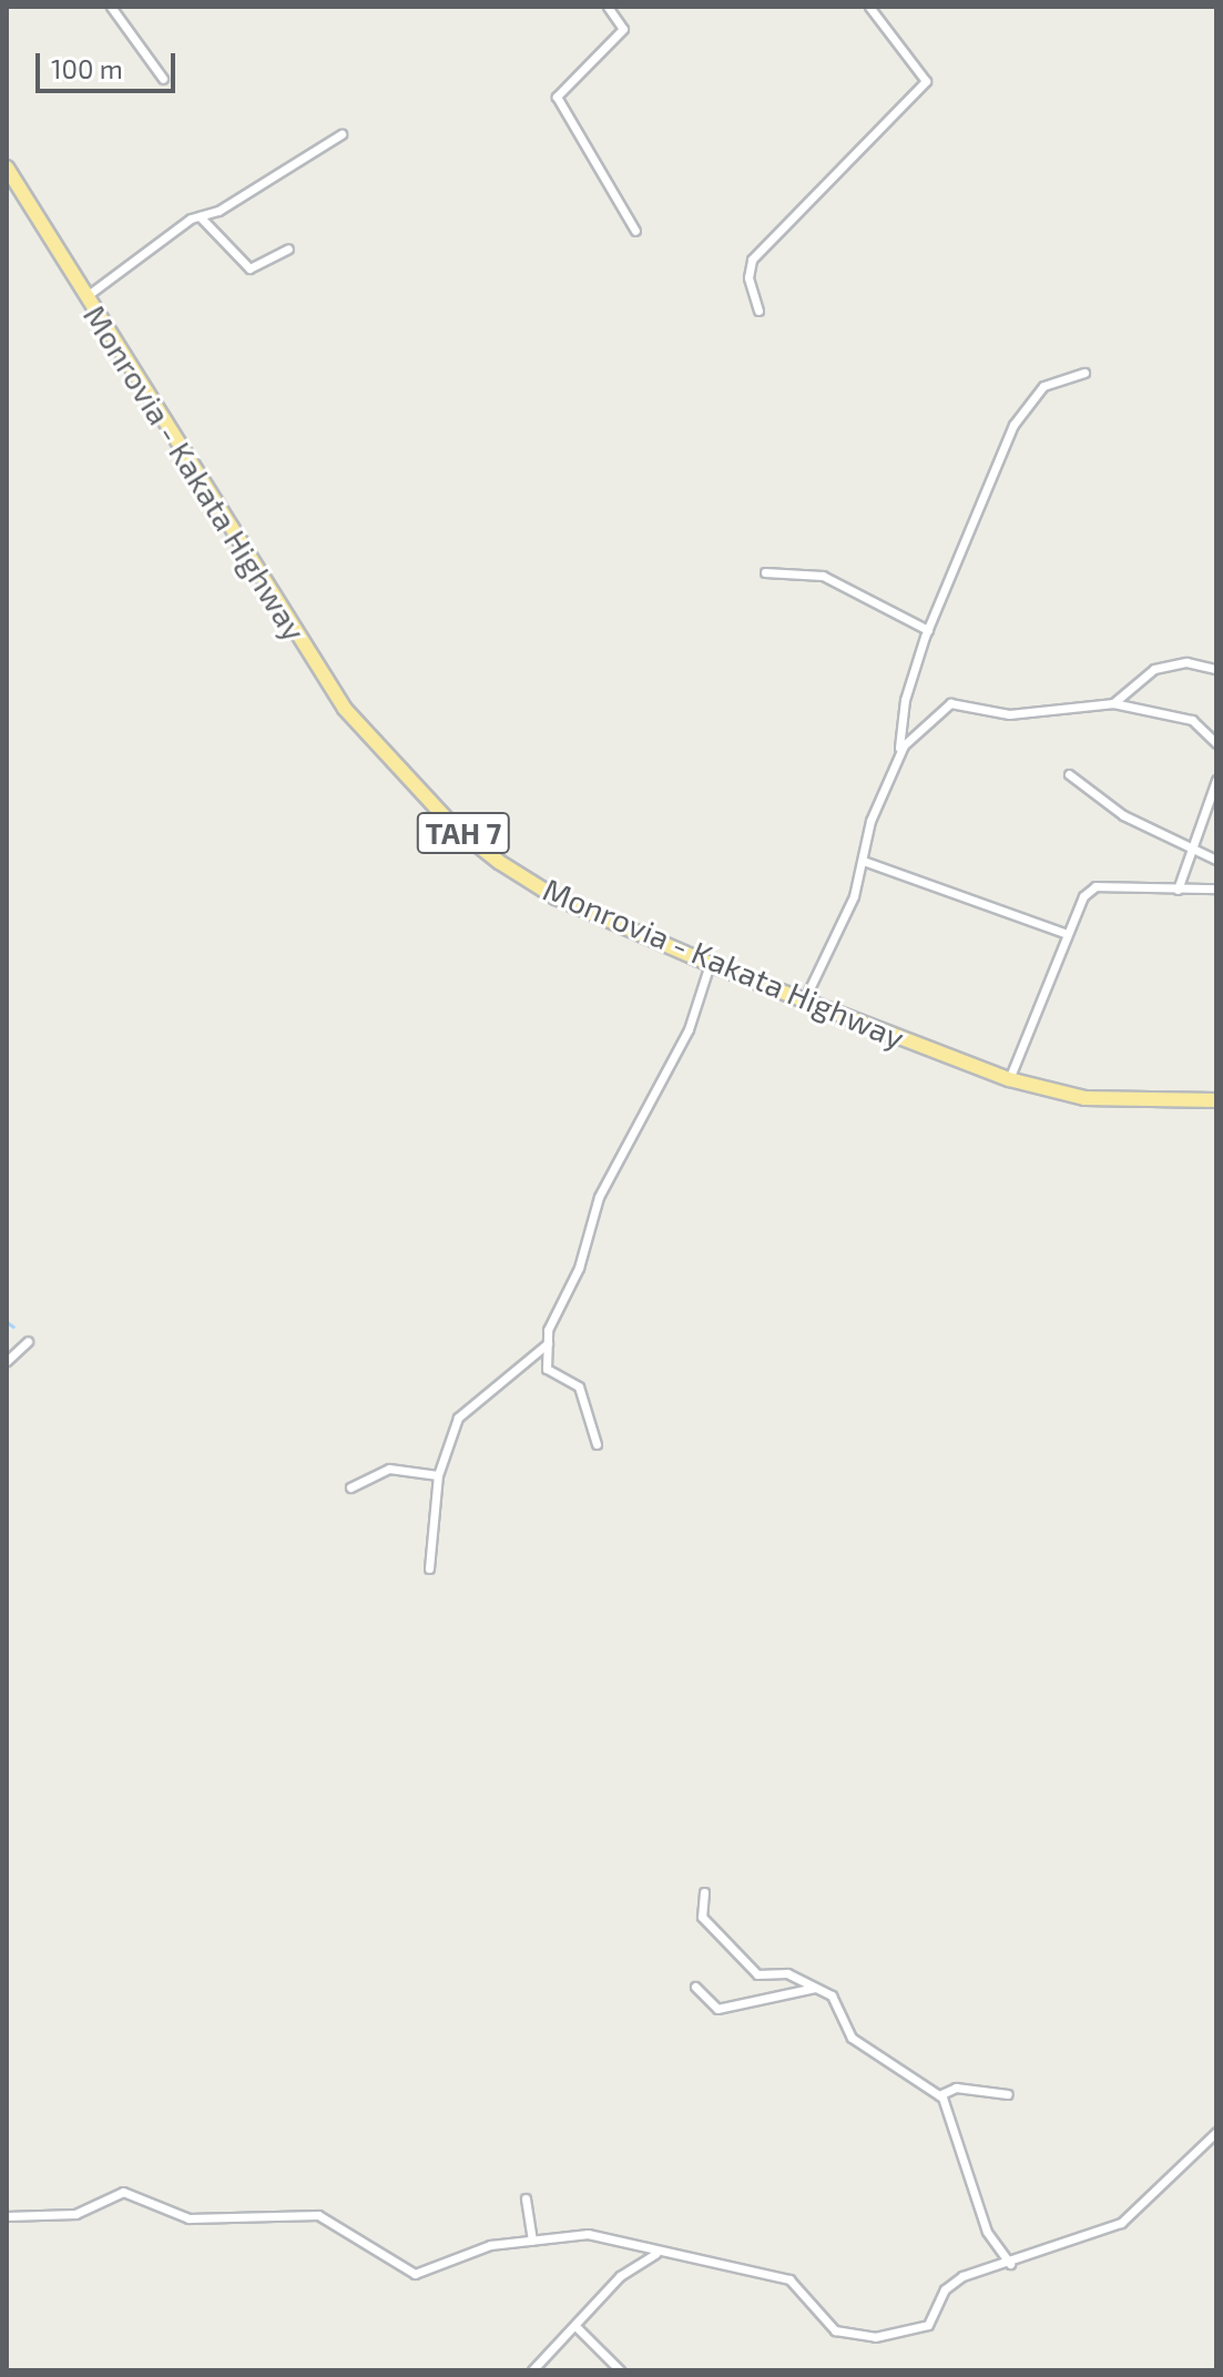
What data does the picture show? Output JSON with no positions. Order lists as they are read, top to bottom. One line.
{"streets":{"highway":["Monrovia - Kakata Highway","TAH 7"]},"scale_bar":"100 m"}
